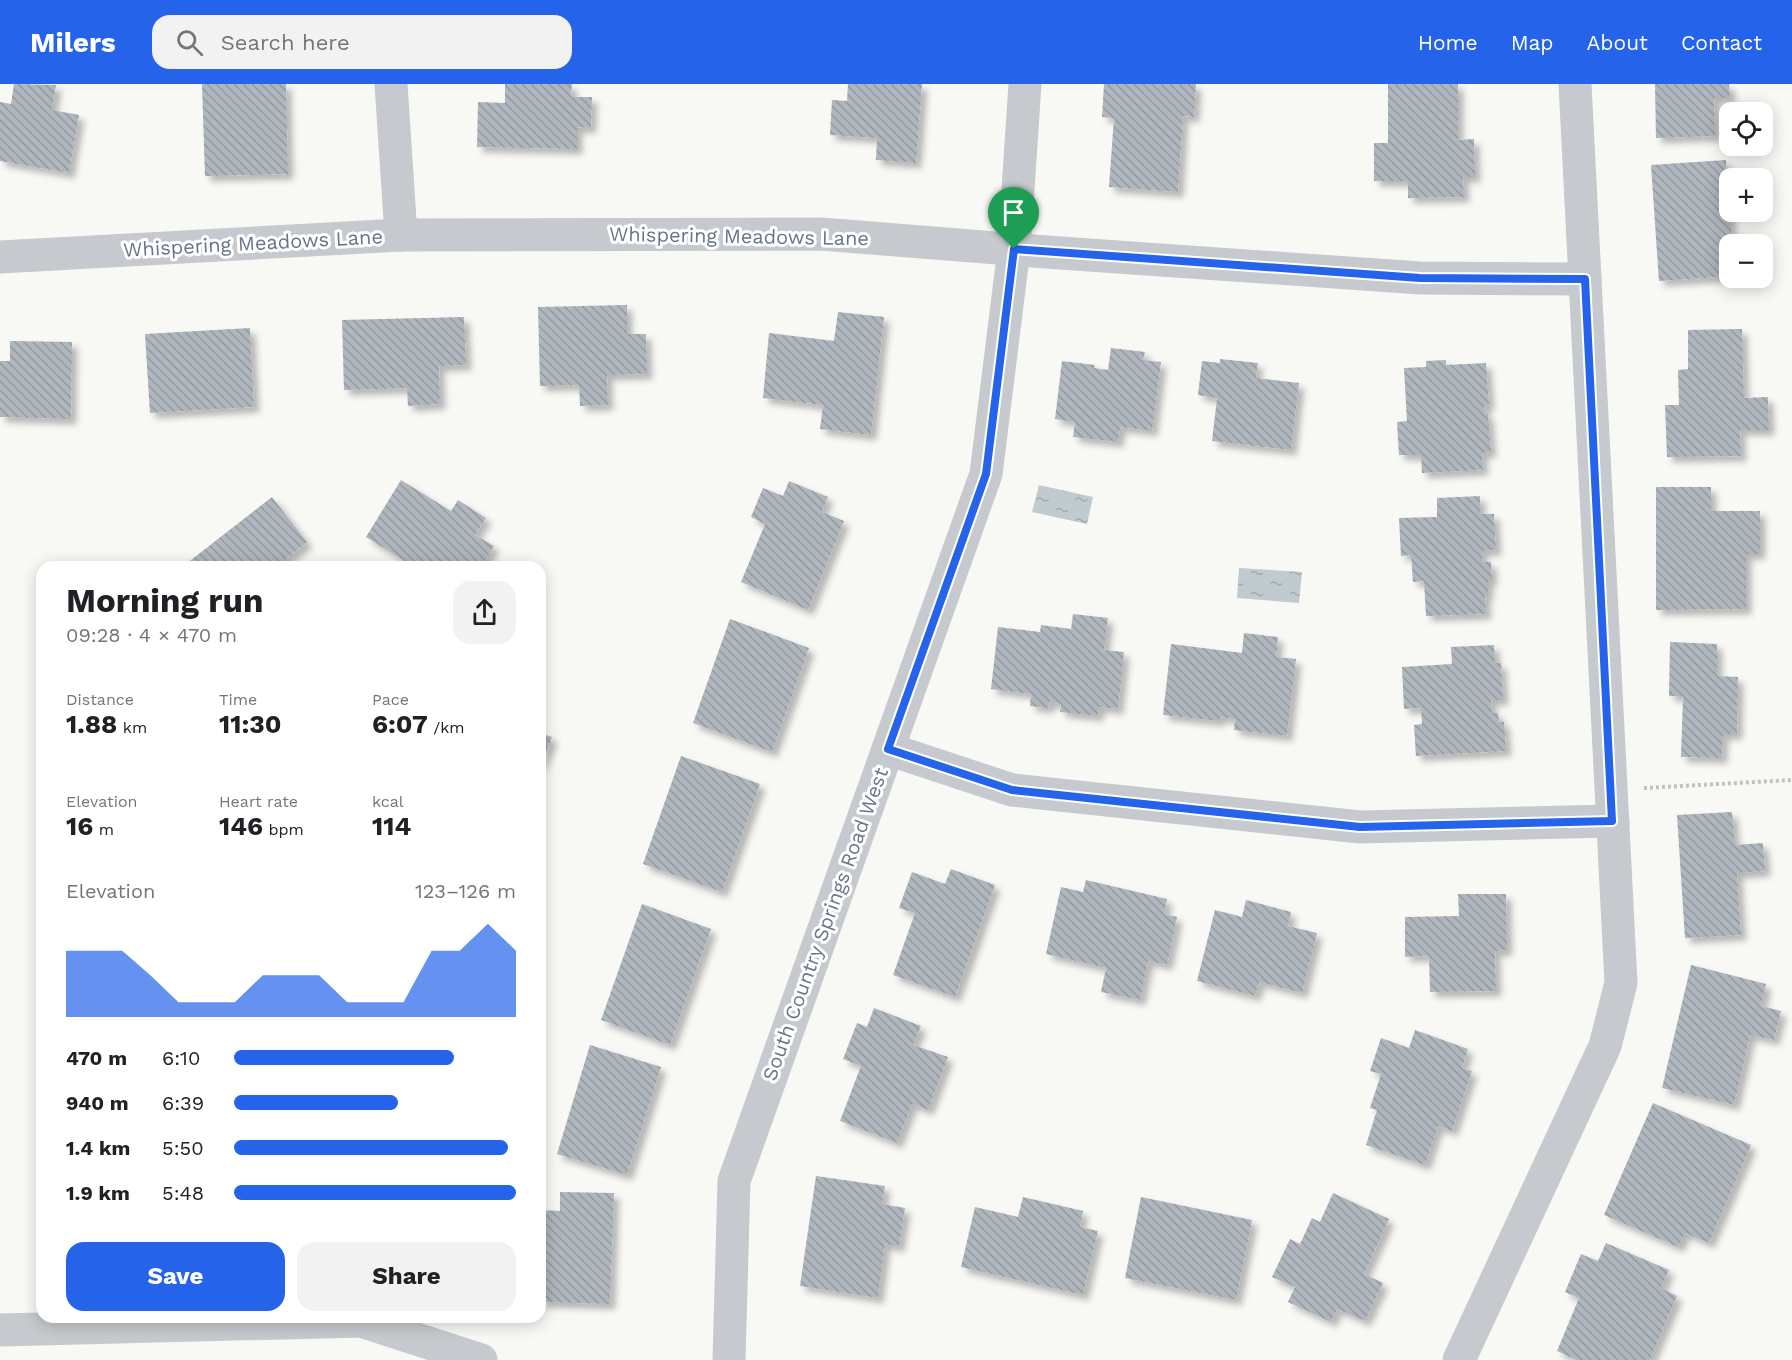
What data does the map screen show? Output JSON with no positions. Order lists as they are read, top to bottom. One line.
{"streets":{"street":["Whispering Meadows Lane","South Country Springs Road West"]},"crossings":[["Whispering Meadows Lane","South Country Springs Road West"]],"page":{"header":"Milers","search":"Search here","nav":["Home","Map","About","Contact"],"map_buttons":["+","−"],"heading":["Morning run","09:28 · 4 × 470 m"],"stats":[["Distance","1.88 km"],["Time","11:30"],["Pace","6:07 /km"],["Elevation","16 m"],["Heart rate","146 bpm"],["kcal","114"]],"chart":["Elevation","123–126 m"],"list":[{"name":"470 m","note":"6:10"},{"name":"940 m","note":"6:39"},{"name":"1.4 km","note":"5:50"},{"name":"1.9 km","note":"5:48"}],"buttons":["Save","Share"]}}
